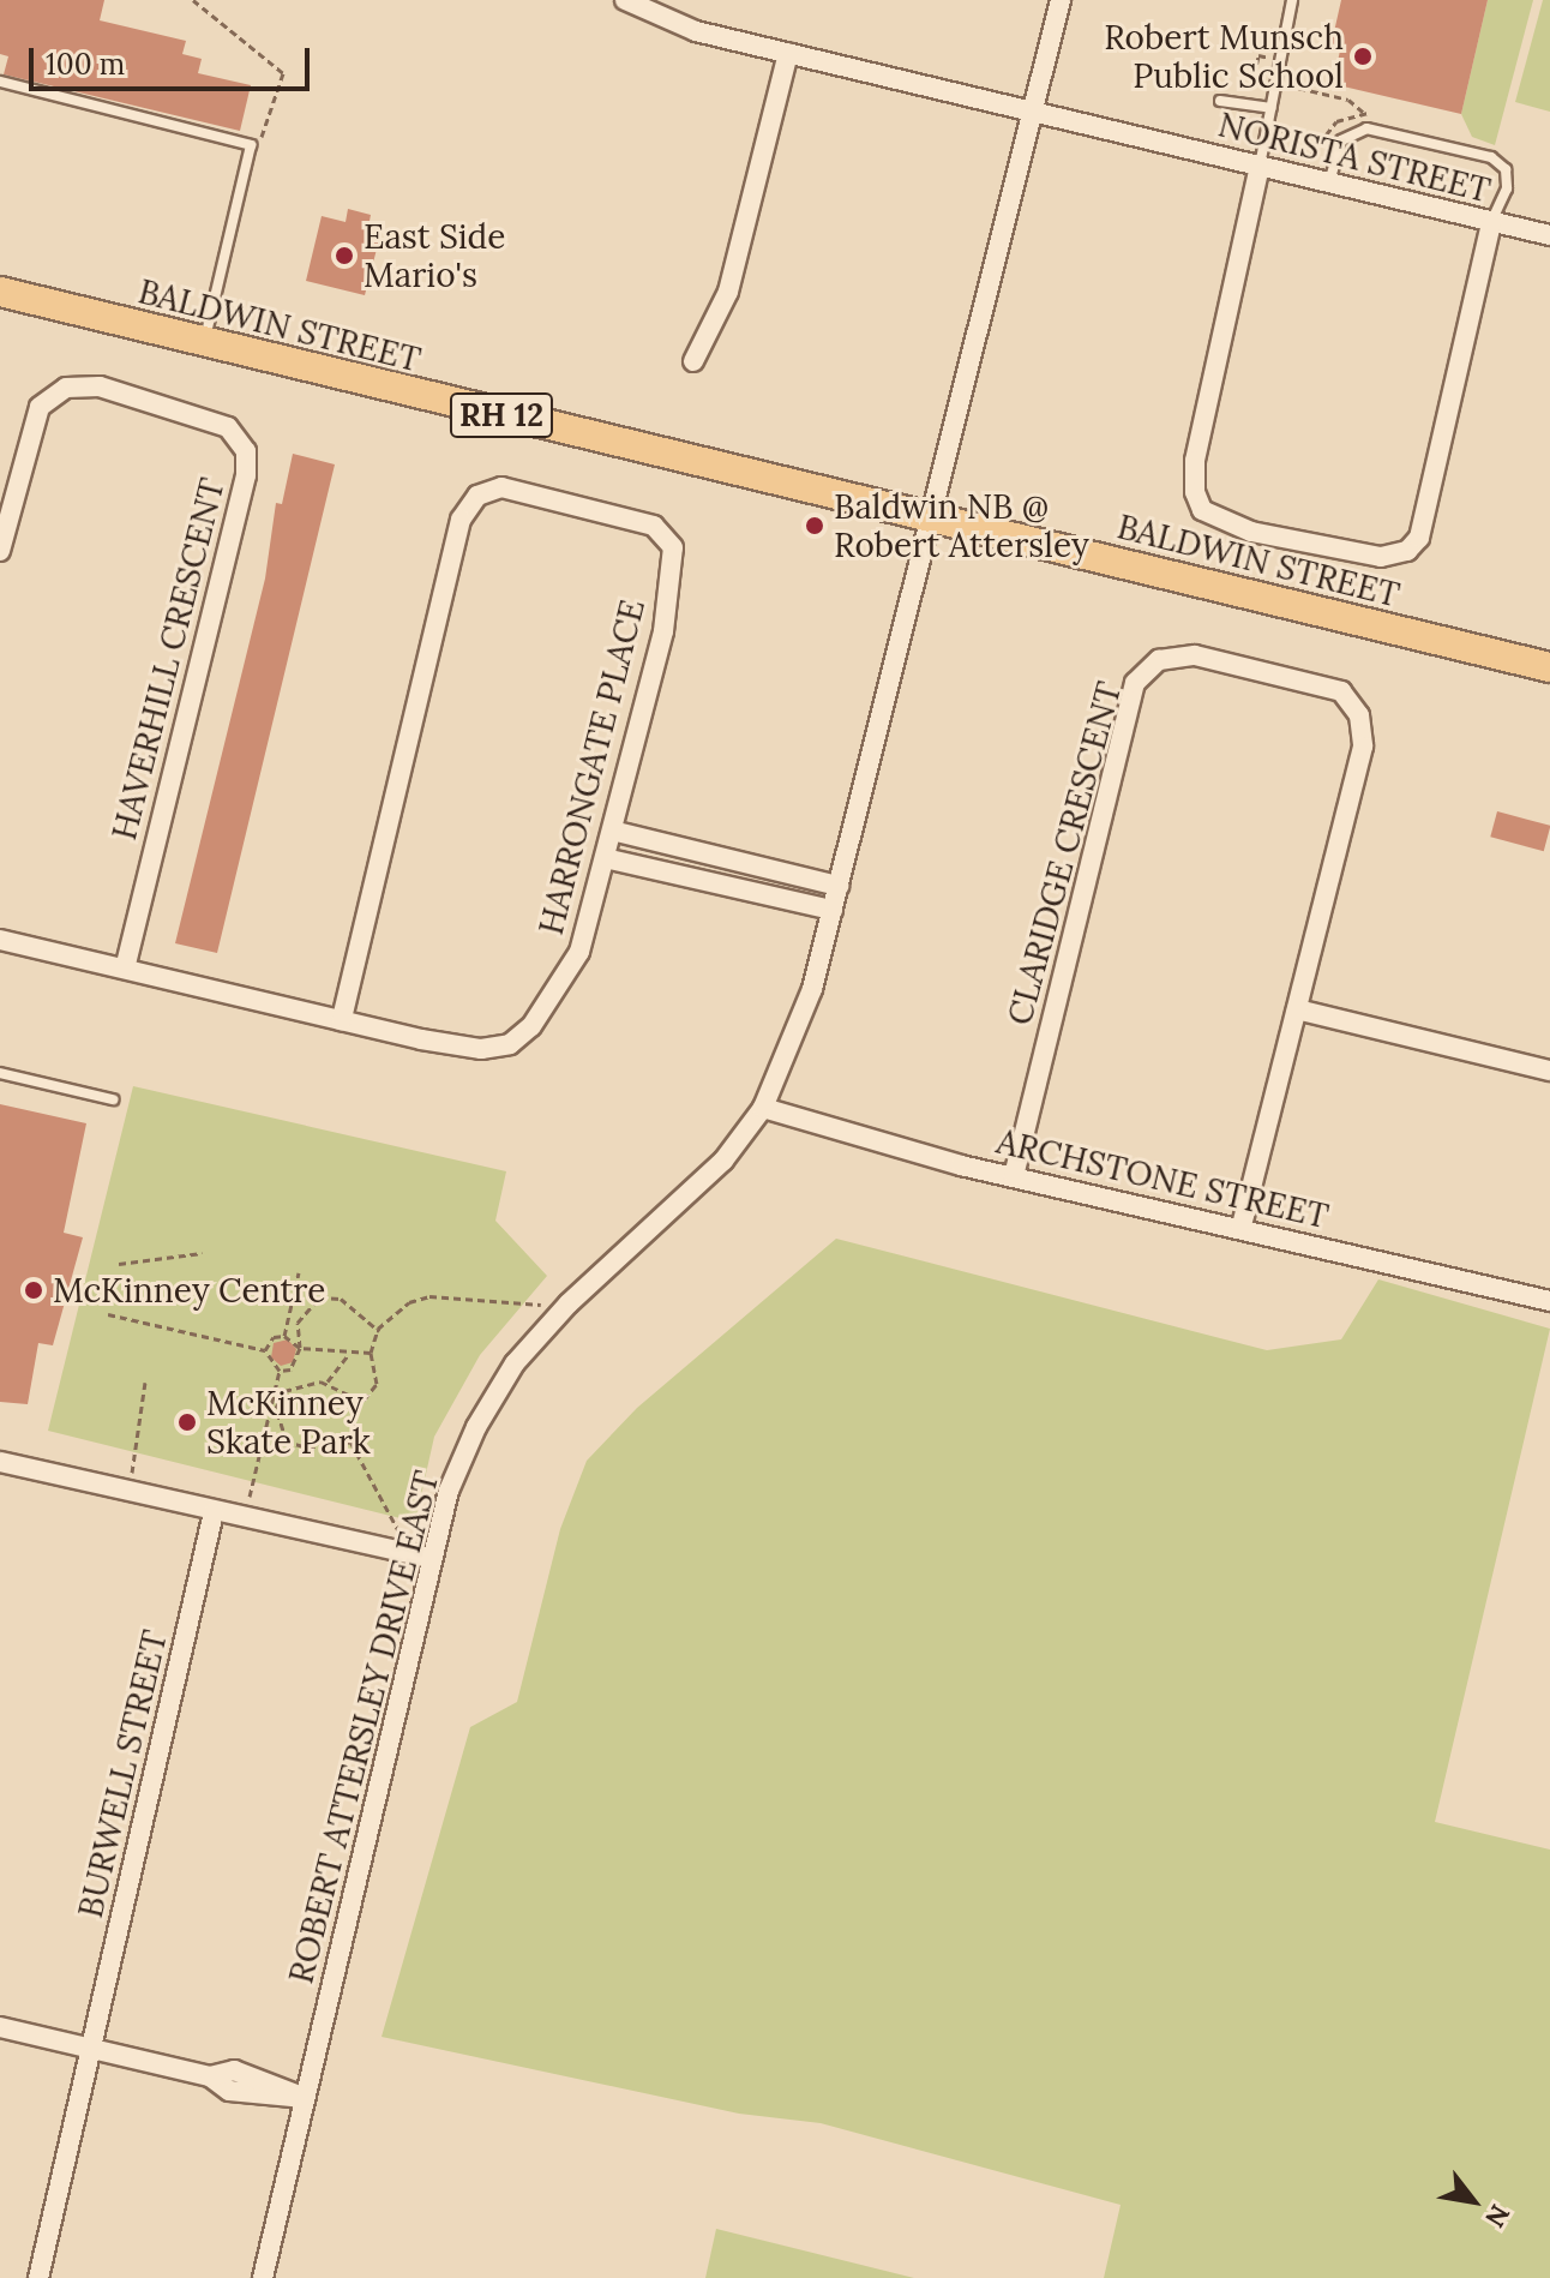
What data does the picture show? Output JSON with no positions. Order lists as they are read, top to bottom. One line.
{"streets":{"main road":["BALDWIN STREET","RH 12"],"street":["NORISTA STREET","HAVERHILL CRESCENT","HARRONGATE PLACE","CLARIDGE CRESCENT","ARCHSTONE STREET","ROBERT ATTERSLEY DRIVE EAST","BURWELL STREET"]},"crossings":[["NORISTA STREET","ROBERT ATTERSLEY DRIVE EAST"],["BALDWIN STREET","ROBERT ATTERSLEY DRIVE EAST"],["HAVERHILL CRESCENT","HARRONGATE PLACE"],["CLARIDGE CRESCENT","ARCHSTONE STREET"],["ARCHSTONE STREET","ROBERT ATTERSLEY DRIVE EAST"]],"places":["Robert Munsch Public School","East Side Mario's","Baldwin NB @ Robert Attersley","McKinney Centre","McKinney Skate Park"],"scale_bar":"100 m","north":"bottom right"}
